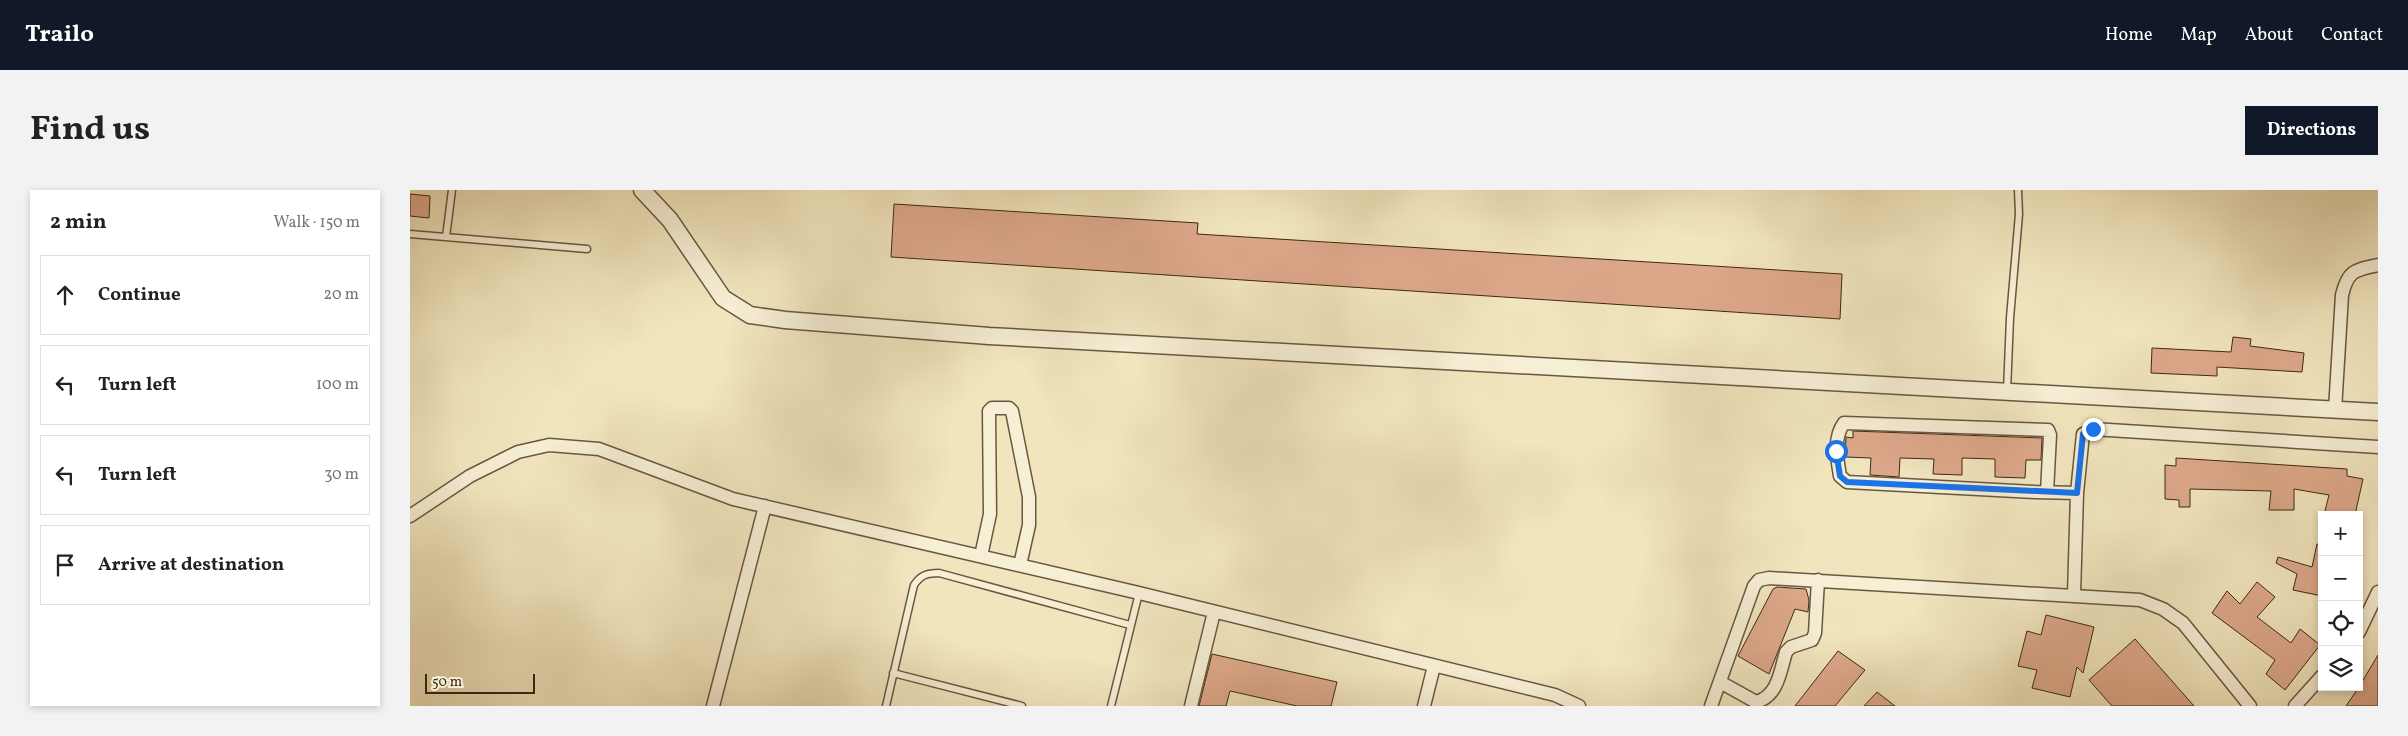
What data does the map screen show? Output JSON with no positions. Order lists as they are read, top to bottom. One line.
{"scale_bar":"50 m","page":{"header":"Trailo","nav":["Home","Map","About","Contact"],"title":"Find us","buttons":"Directions","heading":["2 min","Walk · 150 m"],"list":[["Continue","20 m"],["Turn left","100 m"],["Turn left","30 m"],"Arrive at destination"],"map_buttons":["+","−"],"scale":"50 m"}}
